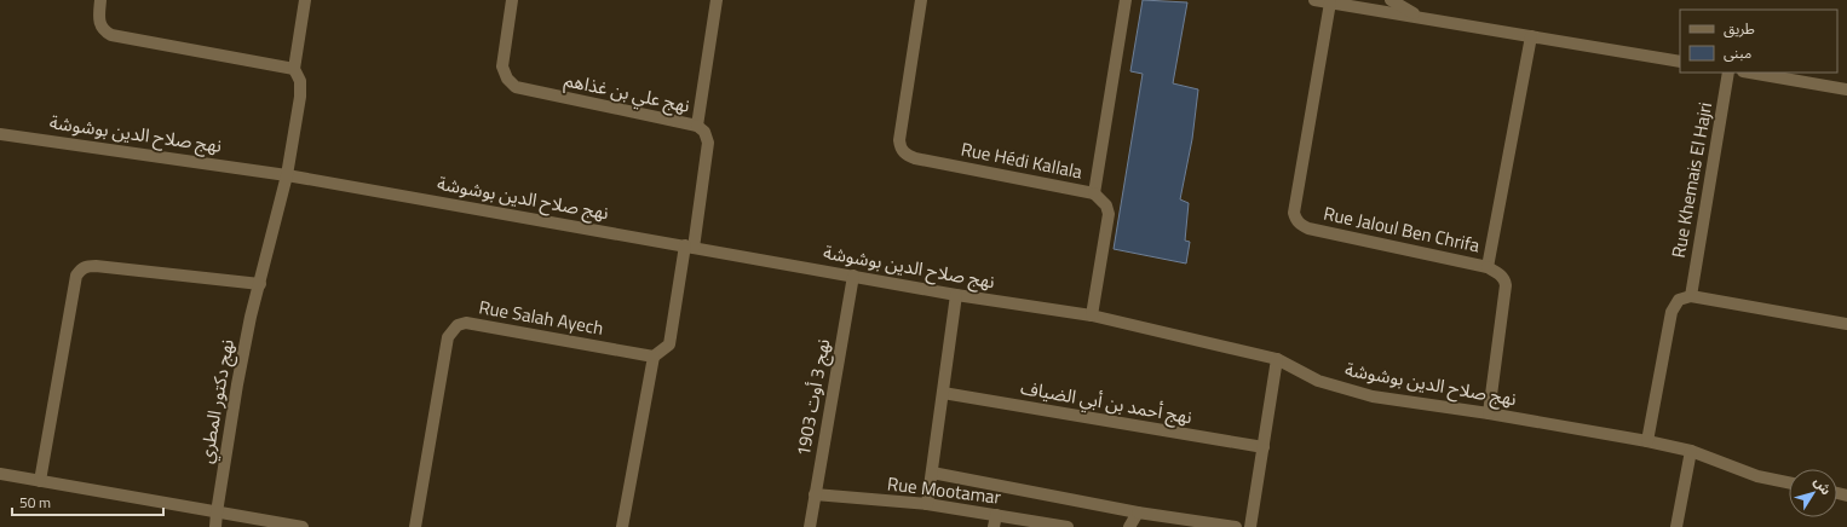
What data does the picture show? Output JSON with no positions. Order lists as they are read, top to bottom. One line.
{"streets":{"street":["نهج علي بن غذاهم","نهج صلاح الدين بوشوشة","Rue Hédi Kallala","Rue Khemais El Hajri","Rue Jaloul Ben Chrifa","Rue Salah Ayech","نهج 3 أوت 1903","نهج دكتور المطري","نهج أحمد بن أبي الضياف","Rue Mootamar"]},"crossings":[["نهج صلاح الدين بوشوشة","نهج 3 أوت 1903"],["نهج صلاح الدين بوشوشة","نهج دكتور المطري"],["نهج 3 أوت 1903","Rue Mootamar"]],"legend":["طريق","مبنى"],"scale_bar":"50 m","north":"top right"}
